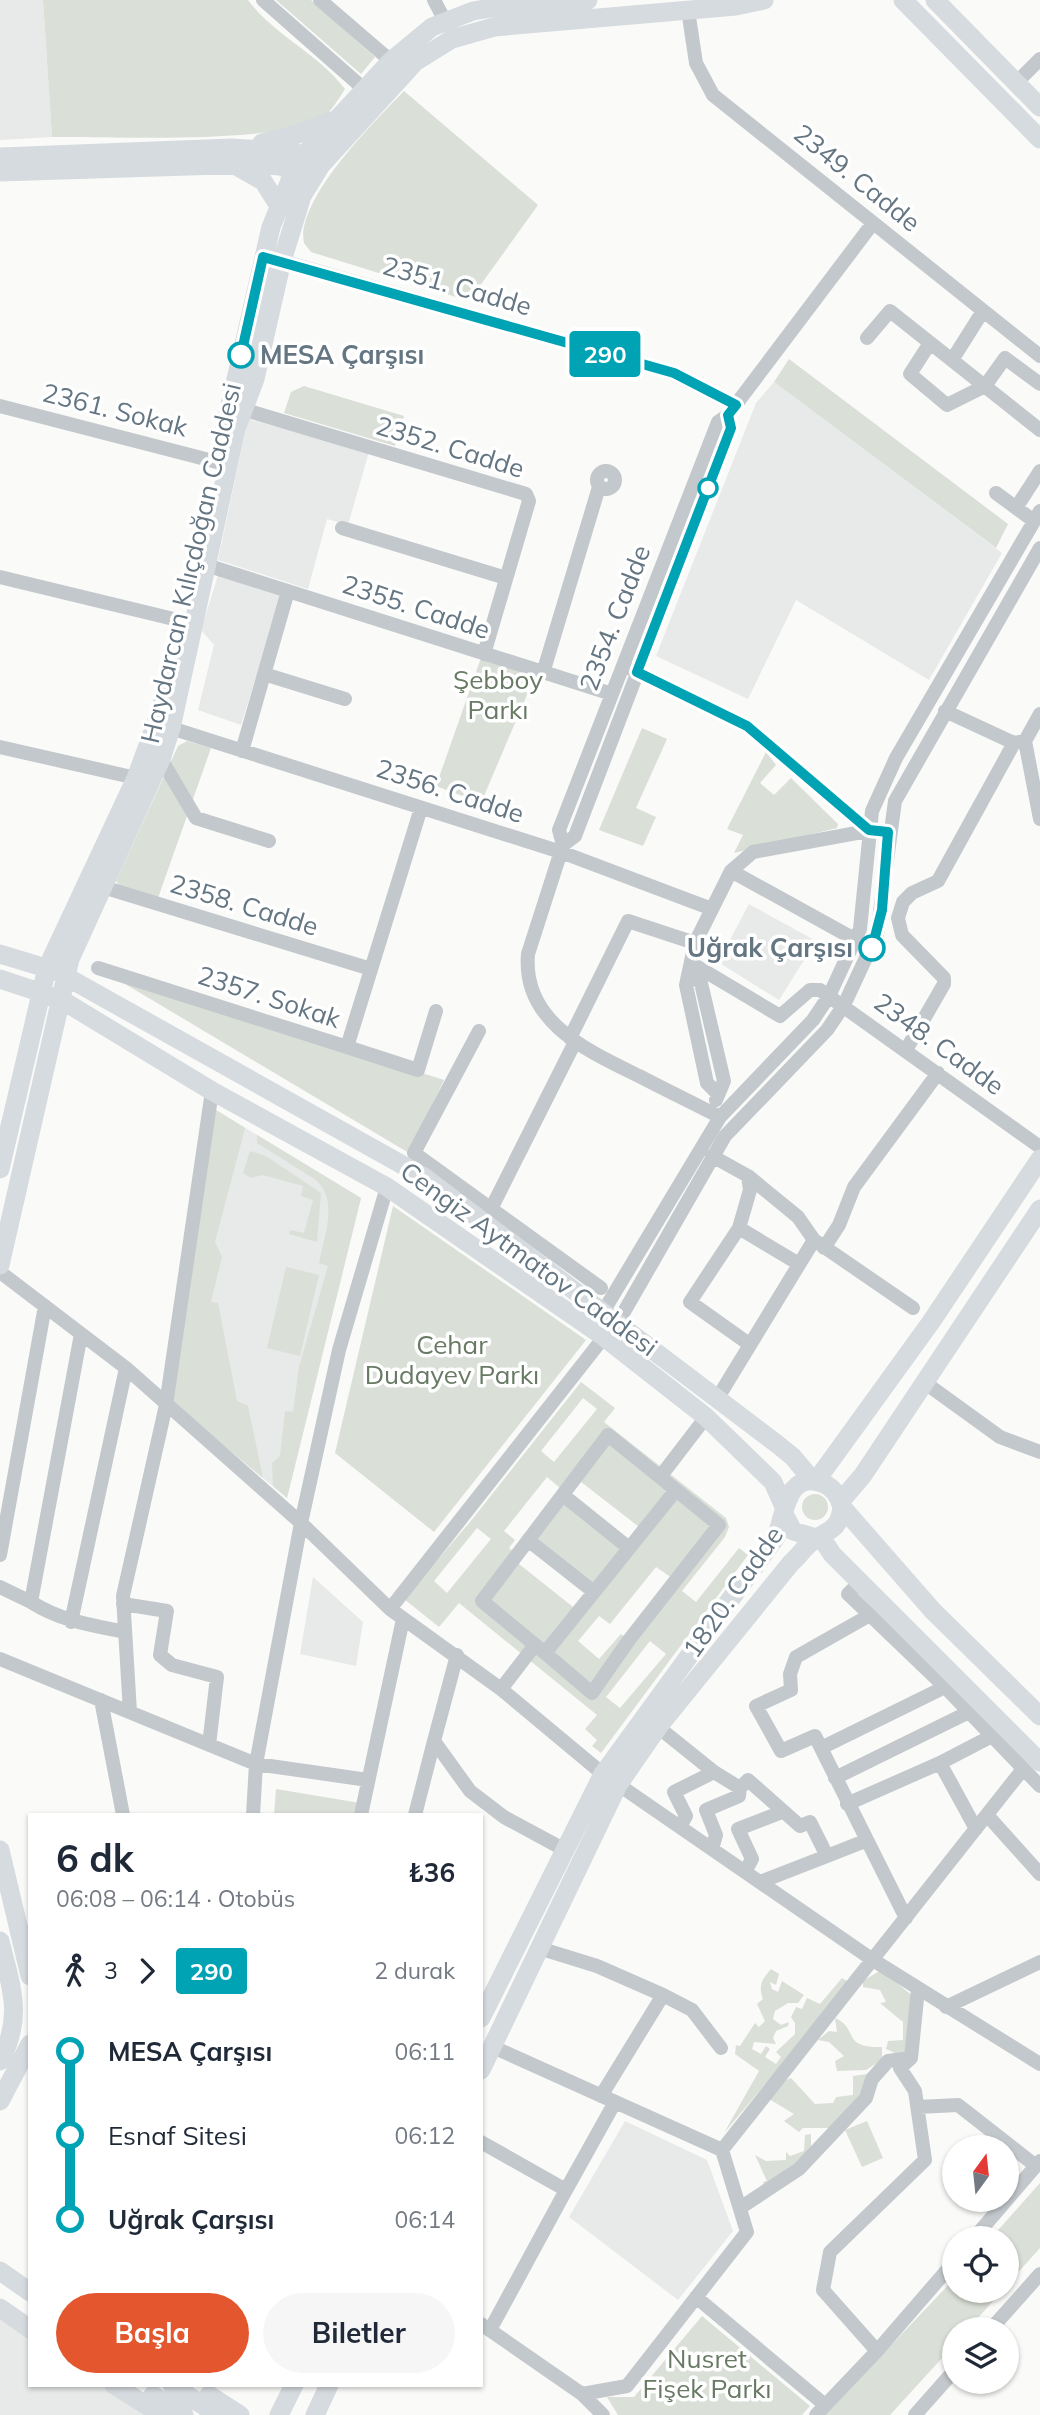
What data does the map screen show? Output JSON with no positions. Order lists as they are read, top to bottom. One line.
{"streets":{"main road":["Haydarcan Kılıçdoğan Caddesi","Cengiz Aytmatov Caddesi","1820. Cadde"],"street":["2349. Cadde","2351. Cadde","2361. Sokak","2352. Cadde","2355. Cadde","2354. Cadde","2356. Cadde","2358. Cadde","2357. Sokak","2348. Cadde"]},"crossings":[["2349. Cadde","Haydarcan Kılıçdoğan Caddesi"],["2349. Cadde","2354. Cadde"],["2351. Cadde","Haydarcan Kılıçdoğan Caddesi"],["2351. Cadde","2354. Cadde"],["2361. Sokak","Haydarcan Kılıçdoğan Caddesi"],["2352. Cadde","Haydarcan Kılıçdoğan Caddesi"],["2352. Cadde","2355. Cadde"],["Haydarcan Kılıçdoğan Caddesi","2355. Cadde"],["Haydarcan Kılıçdoğan Caddesi","2356. Cadde"],["Haydarcan Kılıçdoğan Caddesi","2358. Cadde"],["Haydarcan Kılıçdoğan Caddesi","Cengiz Aytmatov Caddesi"],["2355. Cadde","2354. Cadde"],["2354. Cadde","2356. Cadde"],["2356. Cadde","2357. Sokak"],["2358. Cadde","2357. Sokak"],["Cengiz Aytmatov Caddesi","1820. Cadde"]],"parks":["Şebboy Parkı","Cehar Dudayev Parkı","Nusret Fişek Parkı"],"places":["MESA Çarşısı","Uğrak Çarşısı"],"lines":["bus line 290"],"north":"top","page":{"on_map":"290","heading":["6 dk","06:08 – 06:14 · Otobüs","₺36"],"legs":["3","290","2 durak"],"list":[{"name":"MESA Çarşısı","value":"06:11"},{"name":"Esnaf Sitesi","value":"06:12"},{"name":"Uğrak Çarşısı","value":"06:14"}],"buttons":["Başla","Biletler"]}}
